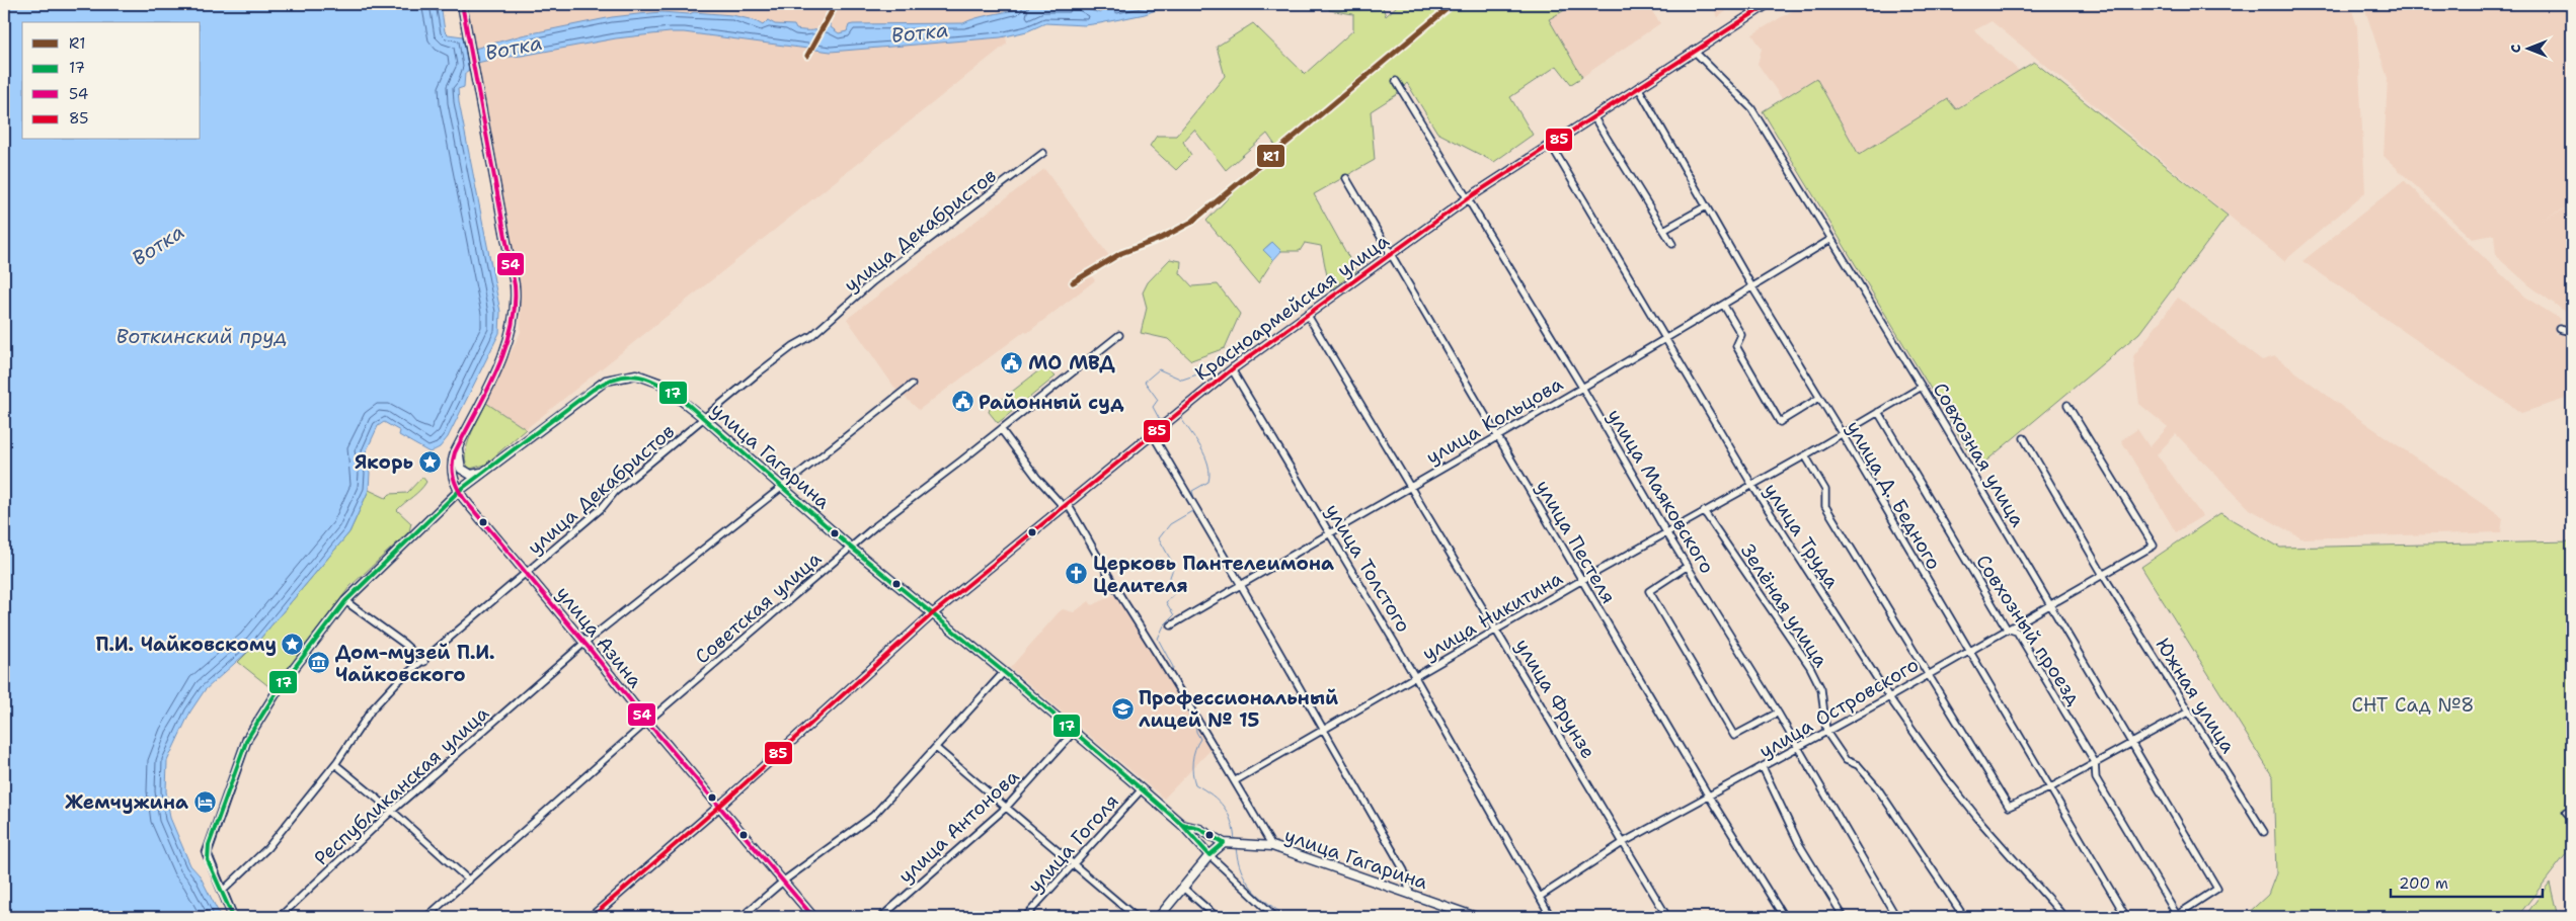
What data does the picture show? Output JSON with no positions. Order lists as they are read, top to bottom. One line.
{"streets":{"main road":["Красноармейская улица","улица Гагарина","улица Азина"],"street":["улица Декабристов","улица Кольцова","Совхозная улица","улица Маяковского","улица Д. Бедного","улица Труда","улица Пестеля","улица Толстого","Зелёная улица","Советская улица","улица Никитина","Совхозный проезд","Южная улица","улица Фрунзе","улица Островского","Республиканская улица","улица Антонова","улица Гоголя"]},"crossings":[["улица Декабристов","улица Гагарина"],["улица Декабристов","улица Азина"],["Красноармейская улица","Совхозная улица"],["Красноармейская улица","улица Гагарина"],["Красноармейская улица","улица Маяковского"],["Красноармейская улица","улица Д. Бедного"],["Красноармейская улица","улица Труда"],["Красноармейская улица","улица Пестеля"],["Красноармейская улица","улица Толстого"],["Красноармейская улица","улица Азина"],["Красноармейская улица","улица Фрунзе"],["улица Кольцова","Совхозная улица"],["улица Кольцова","улица Маяковского"],["улица Кольцова","улица Д. Бедного"],["улица Кольцова","улица Труда"],["улица Кольцова","улица Пестеля"],["улица Кольцова","улица Толстого"],["улица Кольцова","улица Фрунзе"],["Совхозная улица","улица Никитина"],["Совхозная улица","Совхозный проезд"],["Совхозная улица","улица Островского"],["улица Гагарина","Советская улица"],["улица Гагарина","улица Азина"],["улица Гагарина","Республиканская улица"],["улица Гагарина","улица Антонова"],["улица Гагарина","улица Гоголя"],["улица Маяковского","улица Никитина"],["улица Маяковского","улица Островского"],["улица Д. Бедного","улица Никитина"],["улица Д. Бедного","улица Островского"],["улица Труда","улица Никитина"],["улица Труда","улица Островского"],["улица Пестеля","улица Никитина"],["улица Пестеля","улица Островского"],["улица Толстого","улица Никитина"],["улица Толстого","улица Островского"],["Зелёная улица","улица Никитина"],["Зелёная улица","улица Островского"],["Советская улица","улица Азина"],["улица Никитина","Совхозный проезд"],["улица Никитина","улица Фрунзе"],["Совхозный проезд","улица Островского"],["улица Азина","Республиканская улица"],["Южная улица","улица Островского"],["улица Фрунзе","улица Островского"]],"water":["Вотка","Воткинский пруд"],"parks":["СНТ Сад №8"],"places":{"public building":["МО МВД","Районный суд"],"place":["Якорь","П.И. Чайковскому"],"church":["Церковь Пантелеимона Целителя"],"museum":["Дом-музей П.И. Чайковского"],"school or university":["Профессиональный лицей № 15"],"hotel":["Жемчужина"]},"lines":["transit line R1","transit line 54","transit line 85","transit line 17"],"legend":["R1","17","54","85"],"scale_bar":"200 m","north":"left"}
